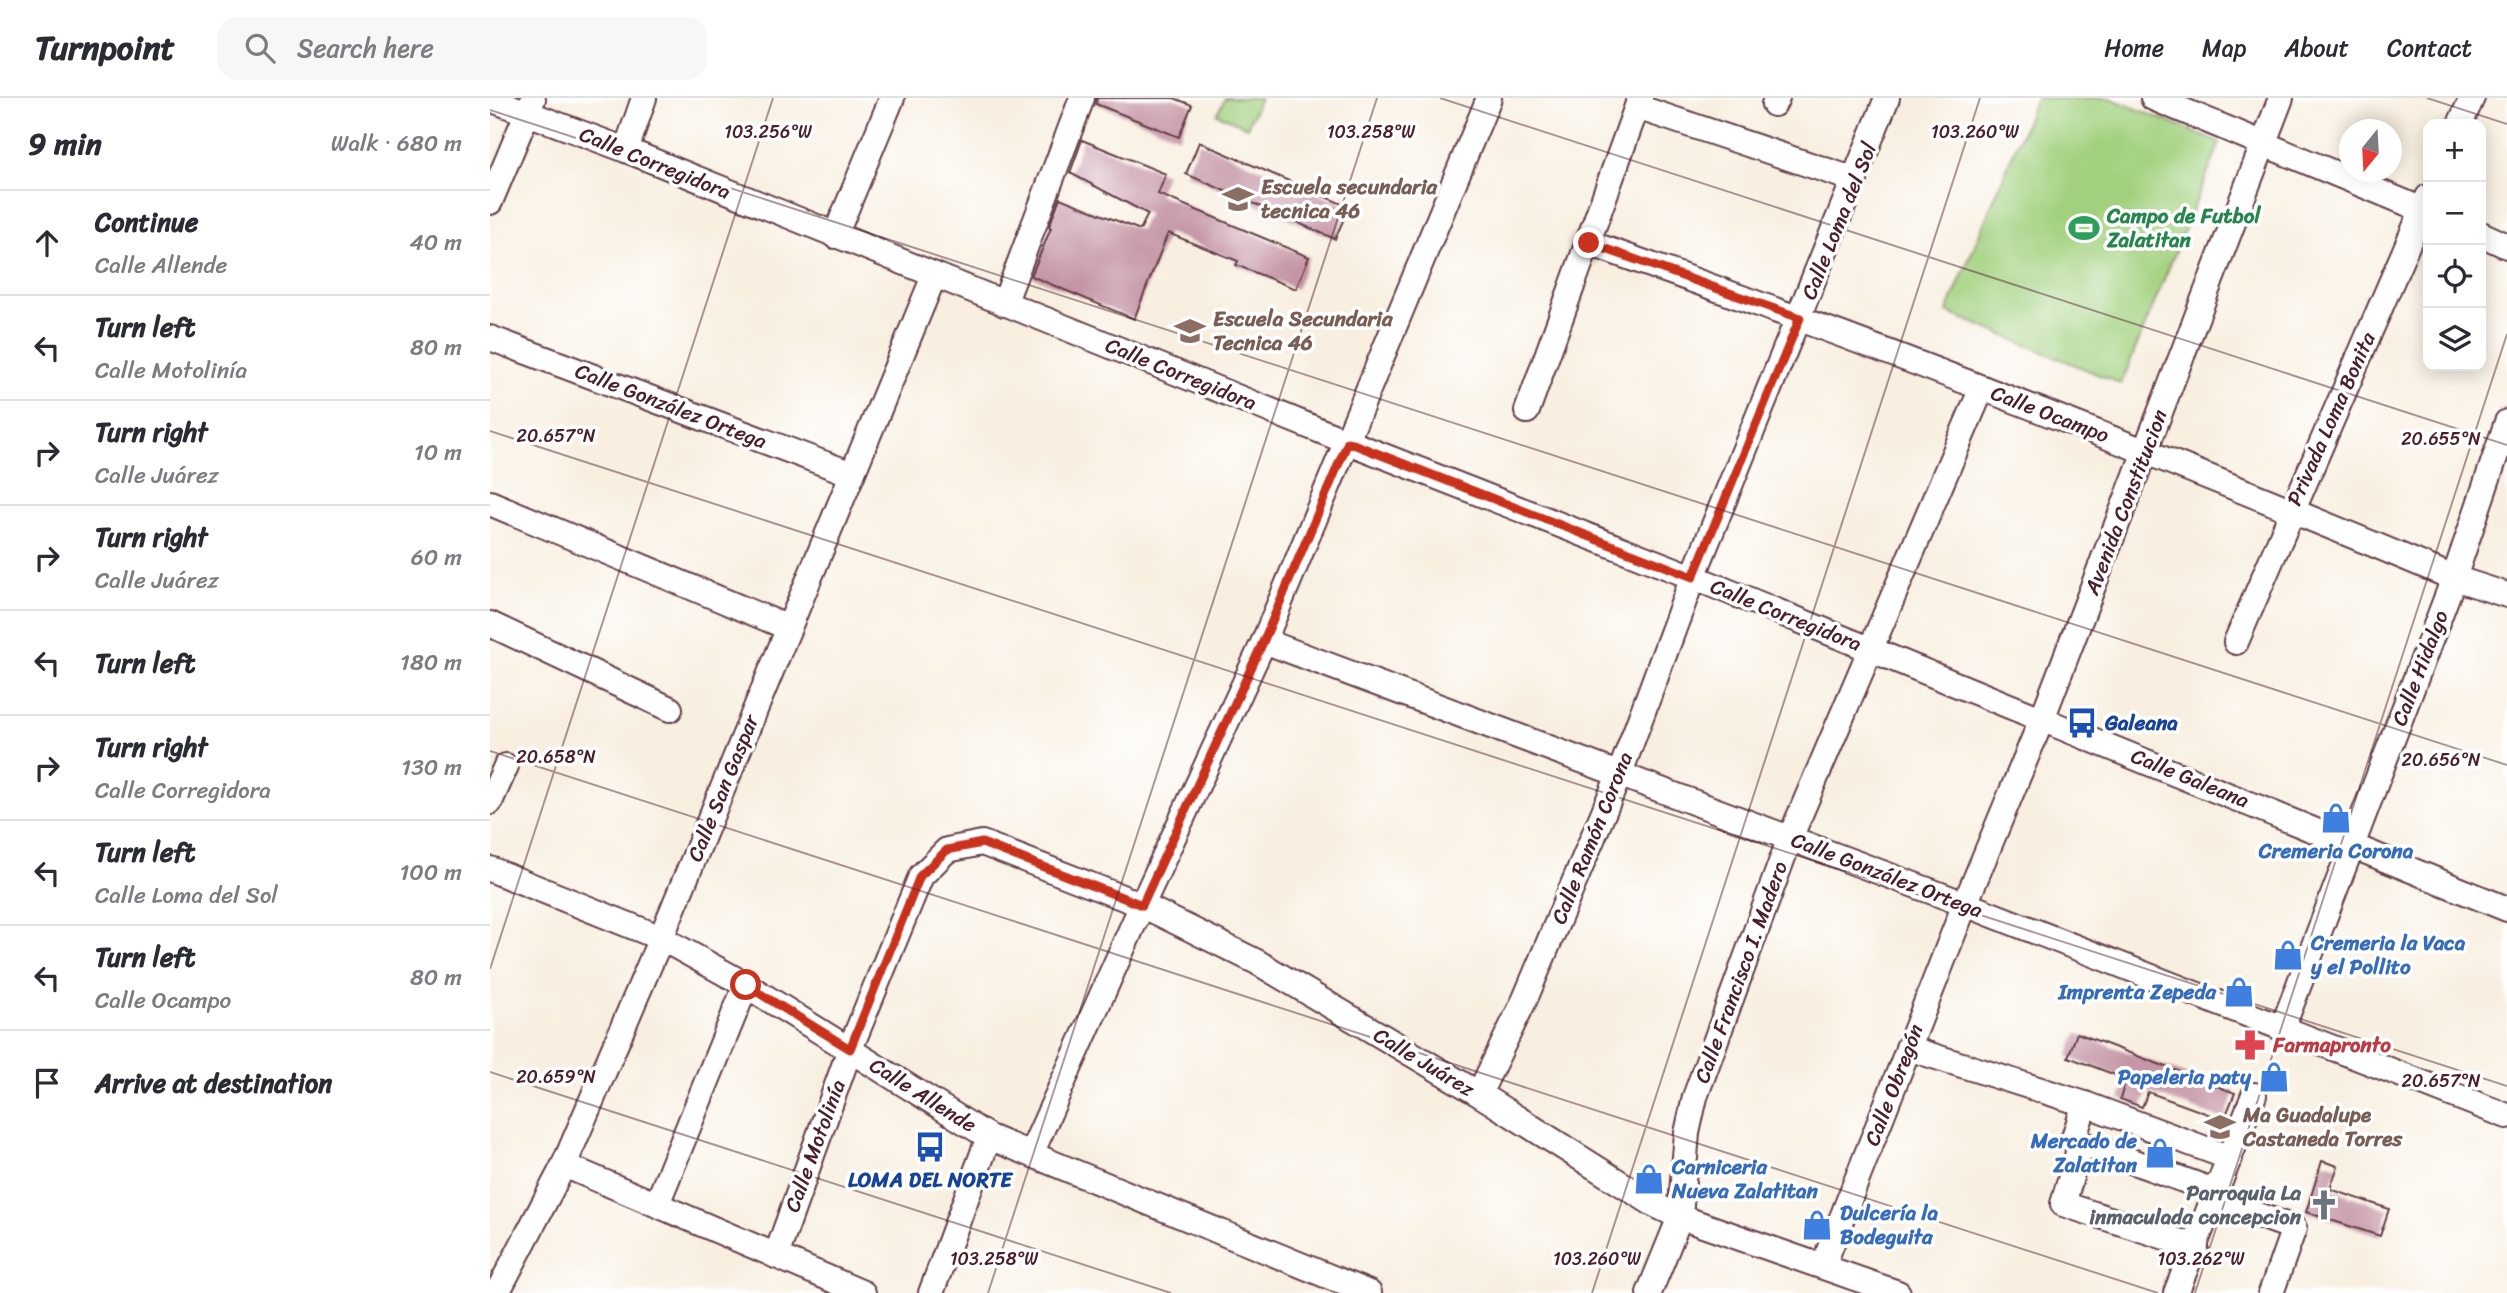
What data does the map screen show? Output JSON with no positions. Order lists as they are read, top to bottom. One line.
{"streets":{"street":["Calle Corregidora","Calle Loma del Sol","Calle González Ortega","Calle Ocampo","Privada Loma Bonita","Avenida Constitucion","Calle Hidalgo","Calle Galeana","Calle San Gaspar","Calle Ramón Corona","Calle Francisco I. Madero","Calle Juárez","Calle Obregón","Calle Allende","Calle Motolinía"]},"crossings":[["Calle Corregidora","Calle Loma del Sol"],["Calle Corregidora","Calle Galeana"],["Calle Corregidora","Calle San Gaspar"],["Calle Corregidora","Calle Ramón Corona"],["Calle Corregidora","Calle Francisco I. Madero"],["Calle Loma del Sol","Calle Ocampo"],["Calle Loma del Sol","Calle Ramón Corona"],["Calle González Ortega","Avenida Constitucion"],["Calle González Ortega","Calle Hidalgo"],["Calle González Ortega","Calle San Gaspar"],["Calle González Ortega","Calle Ramón Corona"],["Calle González Ortega","Calle Francisco I. Madero"],["Calle González Ortega","Calle Obregón"],["Calle Ocampo","Privada Loma Bonita"],["Calle Ocampo","Avenida Constitucion"],["Calle Ocampo","Calle Hidalgo"],["Calle Ocampo","Calle Francisco I. Madero"],["Avenida Constitucion","Calle Galeana"],["Avenida Constitucion","Calle Obregón"],["Calle Hidalgo","Calle Galeana"],["Calle Galeana","Calle Francisco I. Madero"],["Calle San Gaspar","Calle Allende"],["Calle Ramón Corona","Calle Juárez"],["Calle Francisco I. Madero","Calle Juárez"],["Calle Juárez","Calle Obregón"],["Calle Juárez","Calle Motolinía"],["Calle Allende","Calle Motolinía"]],"places":{"school or university":["Escuela secundaria tecnica 46","Escuela Secundaria Tecnica 46","Ma Guadalupe Castaneda Torres"],"sports":["Campo de Futbol Zalatitan"],"bus stop":["Galeana","LOMA DEL NORTE"],"shop":["Cremeria Corona","Cremeria la Vaca y el Pollito","Imprenta Zepeda","Papeleria paty","Mercado de Zalatitan","Carniceria Nueva Zalatitan","Dulcería la Bodeguita"],"pharmacy":["Farmapronto"],"church":["Parroquia La inmaculada concepcion"]},"north":"bottom","page":{"header":"Turnpoint","search":"Search here","nav":["Home","Map","About","Contact"],"heading":["9 min","Walk · 680 m"],"map_buttons":["+","−"],"list":[["Continue","Calle Allende","40 m"],["Turn left","Calle Motolinía","80 m"],["Turn right","Calle Juárez","10 m"],["Turn right","Calle Juárez","60 m"],["Turn left","180 m"],["Turn right","Calle Corregidora","130 m"],["Turn left","Calle Loma del Sol","100 m"],["Turn left","Calle Ocampo","80 m"],"Arrive at destination"]},"coordinates":["103.256°W","103.258°W","103.260°W","20.657°N","20.655°N","20.658°N","20.656°N","20.659°N","103.262°W"]}
